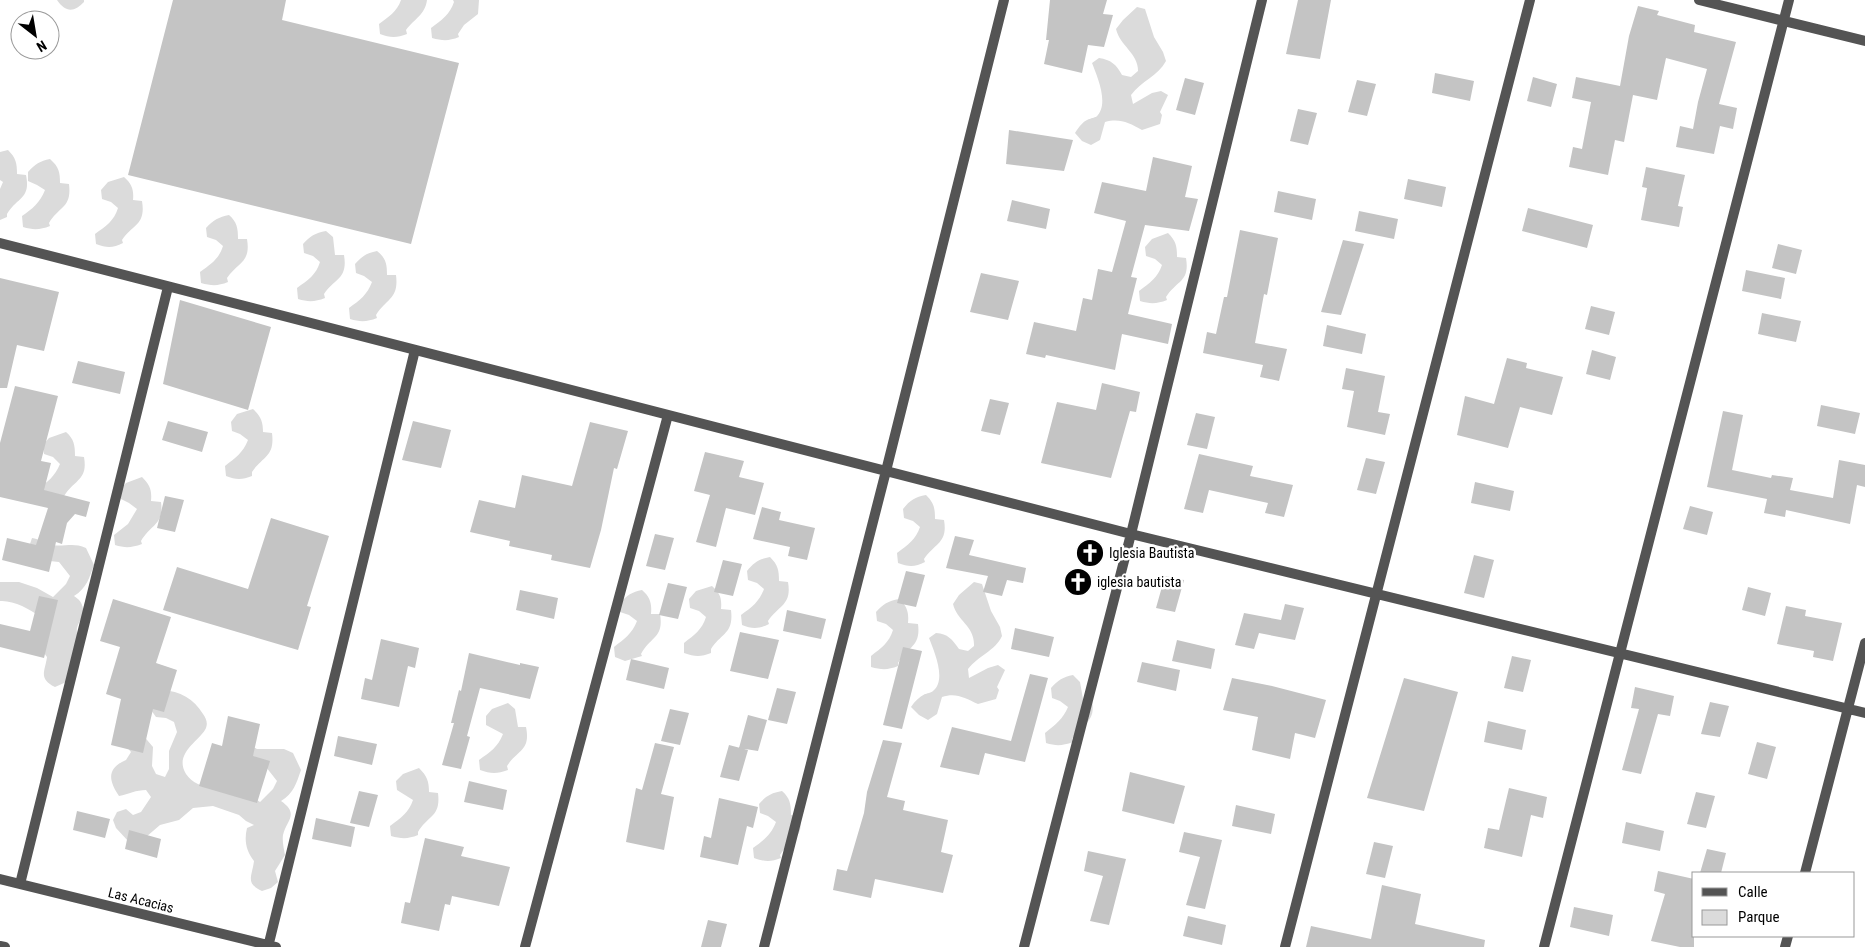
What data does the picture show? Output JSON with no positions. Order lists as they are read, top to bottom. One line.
{"streets":{"street":["Las Acacias"]},"places":{"church":["Iglesia Bautista","iglesia bautista"]},"legend":["Calle","Parque"],"north":"bottom right"}
